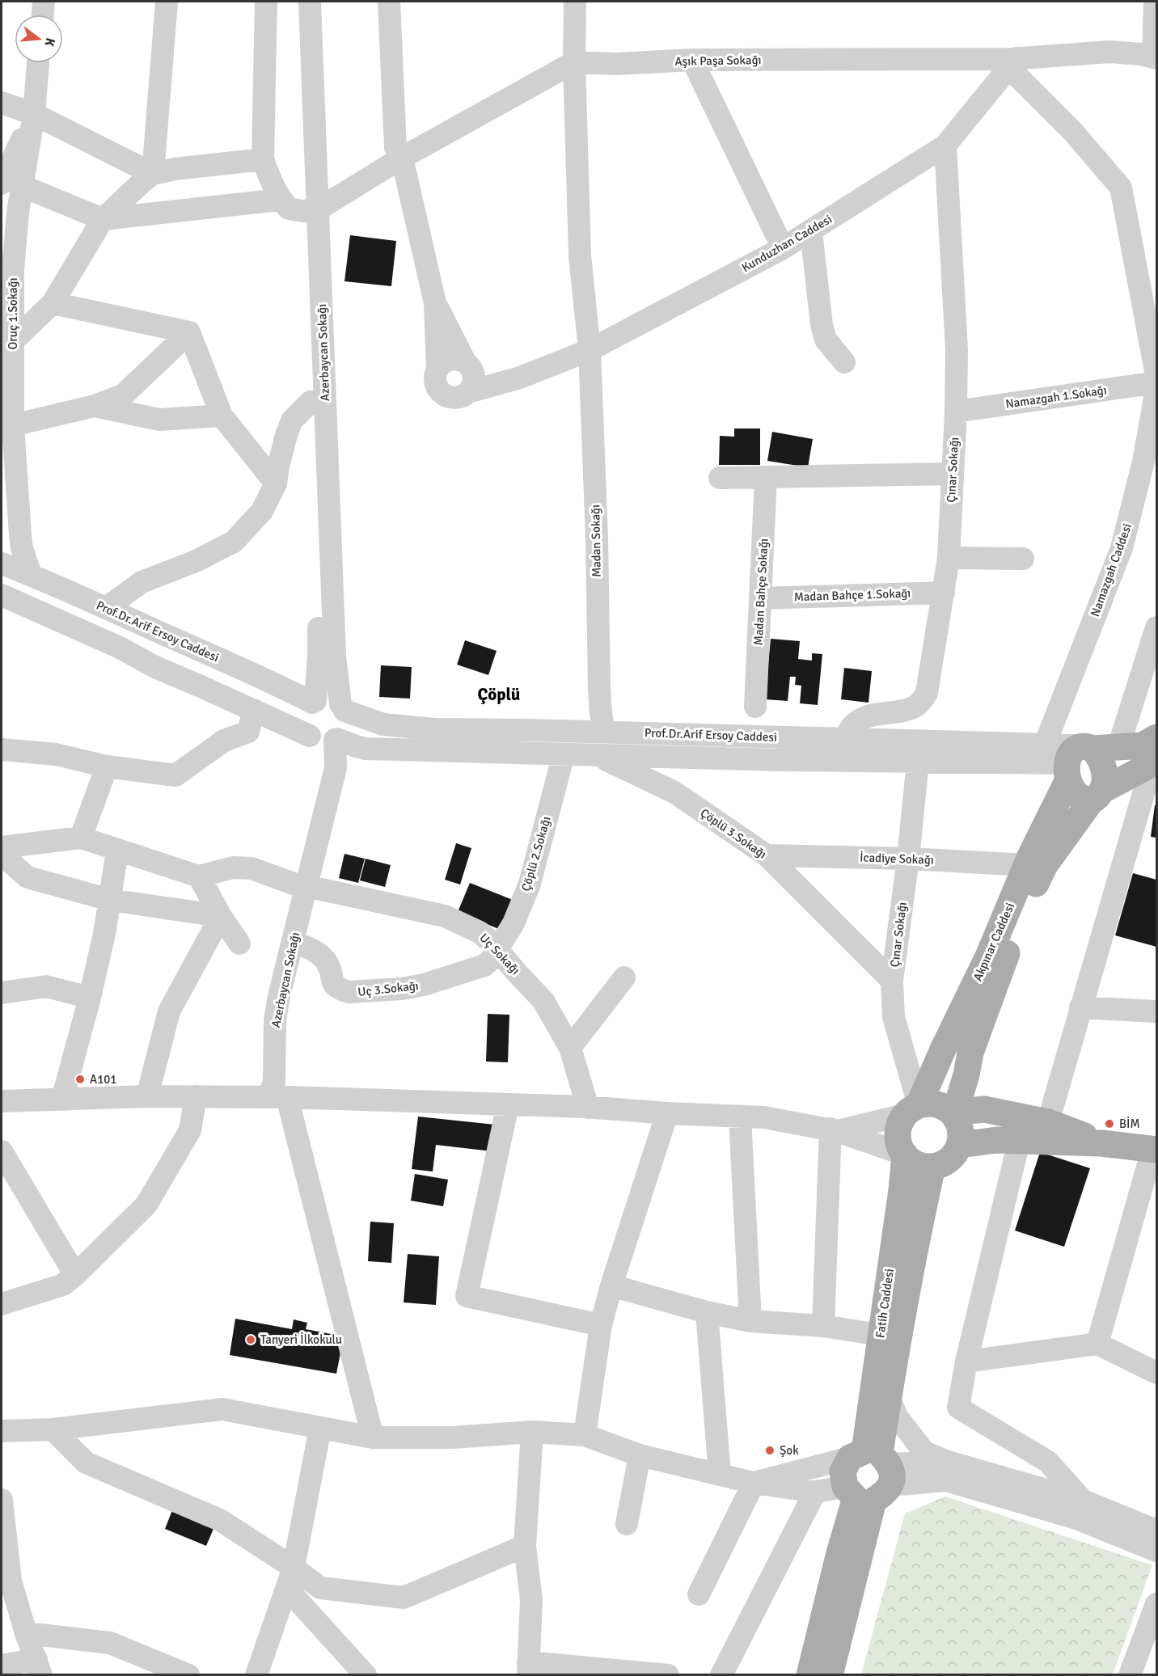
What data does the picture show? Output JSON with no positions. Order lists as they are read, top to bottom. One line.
{"streets":{"main road":["Akpınar Caddesi","Fatih Caddesi"],"street":["Aşık Paşa Sokağı","Kunduzhan Caddesi","Oruç 1.Sokağı","Azerbaycan Sokağı","Namazgah 1.Sokağı","Çınar Sokağı","Madan Sokağı","Namazgah Caddesi","Madan Bahçe Sokağı","Madan Bahçe 1.Sokağı","Prof.Dr.Arif Ersoy Caddesi","Çöplü 3.Sokağı","Çöplü 2.Sokağı","İcadiye Sokağı","Uç Sokağı","Uç 3.Sokağı"]},"crossings":[["Aşık Paşa Sokağı","Kunduzhan Caddesi"],["Aşık Paşa Sokağı","Madan Sokağı"],["Kunduzhan Caddesi","Çınar Sokağı"],["Kunduzhan Caddesi","Madan Sokağı"],["Oruç 1.Sokağı","Prof.Dr.Arif Ersoy Caddesi"],["Azerbaycan Sokağı","Prof.Dr.Arif Ersoy Caddesi"],["Azerbaycan Sokağı","Uç Sokağı"],["Azerbaycan Sokağı","Uç 3.Sokağı"],["Namazgah 1.Sokağı","Çınar Sokağı"],["Çınar Sokağı","Madan Bahçe 1.Sokağı"],["Çınar Sokağı","Prof.Dr.Arif Ersoy Caddesi"],["Çınar Sokağı","Çöplü 3.Sokağı"],["Çınar Sokağı","İcadiye Sokağı"],["Çınar Sokağı","Akpınar Caddesi"],["Çınar Sokağı","Fatih Caddesi"],["Madan Sokağı","Prof.Dr.Arif Ersoy Caddesi"],["Namazgah Caddesi","Prof.Dr.Arif Ersoy Caddesi"],["Madan Bahçe Sokağı","Madan Bahçe 1.Sokağı"],["Prof.Dr.Arif Ersoy Caddesi","Çöplü 3.Sokağı"],["Prof.Dr.Arif Ersoy Caddesi","Çöplü 2.Sokağı"],["Prof.Dr.Arif Ersoy Caddesi","Akpınar Caddesi"],["Çöplü 3.Sokağı","İcadiye Sokağı"],["Çöplü 2.Sokağı","Uç Sokağı"],["Çöplü 2.Sokağı","Uç 3.Sokağı"],["İcadiye Sokağı","Akpınar Caddesi"],["Akpınar Caddesi","Fatih Caddesi"],["Uç Sokağı","Uç 3.Sokağı"]],"districts":["Çöplü"],"places":["A101","BİM","Tanyeri İlkokulu","Şok"],"north":"right"}
